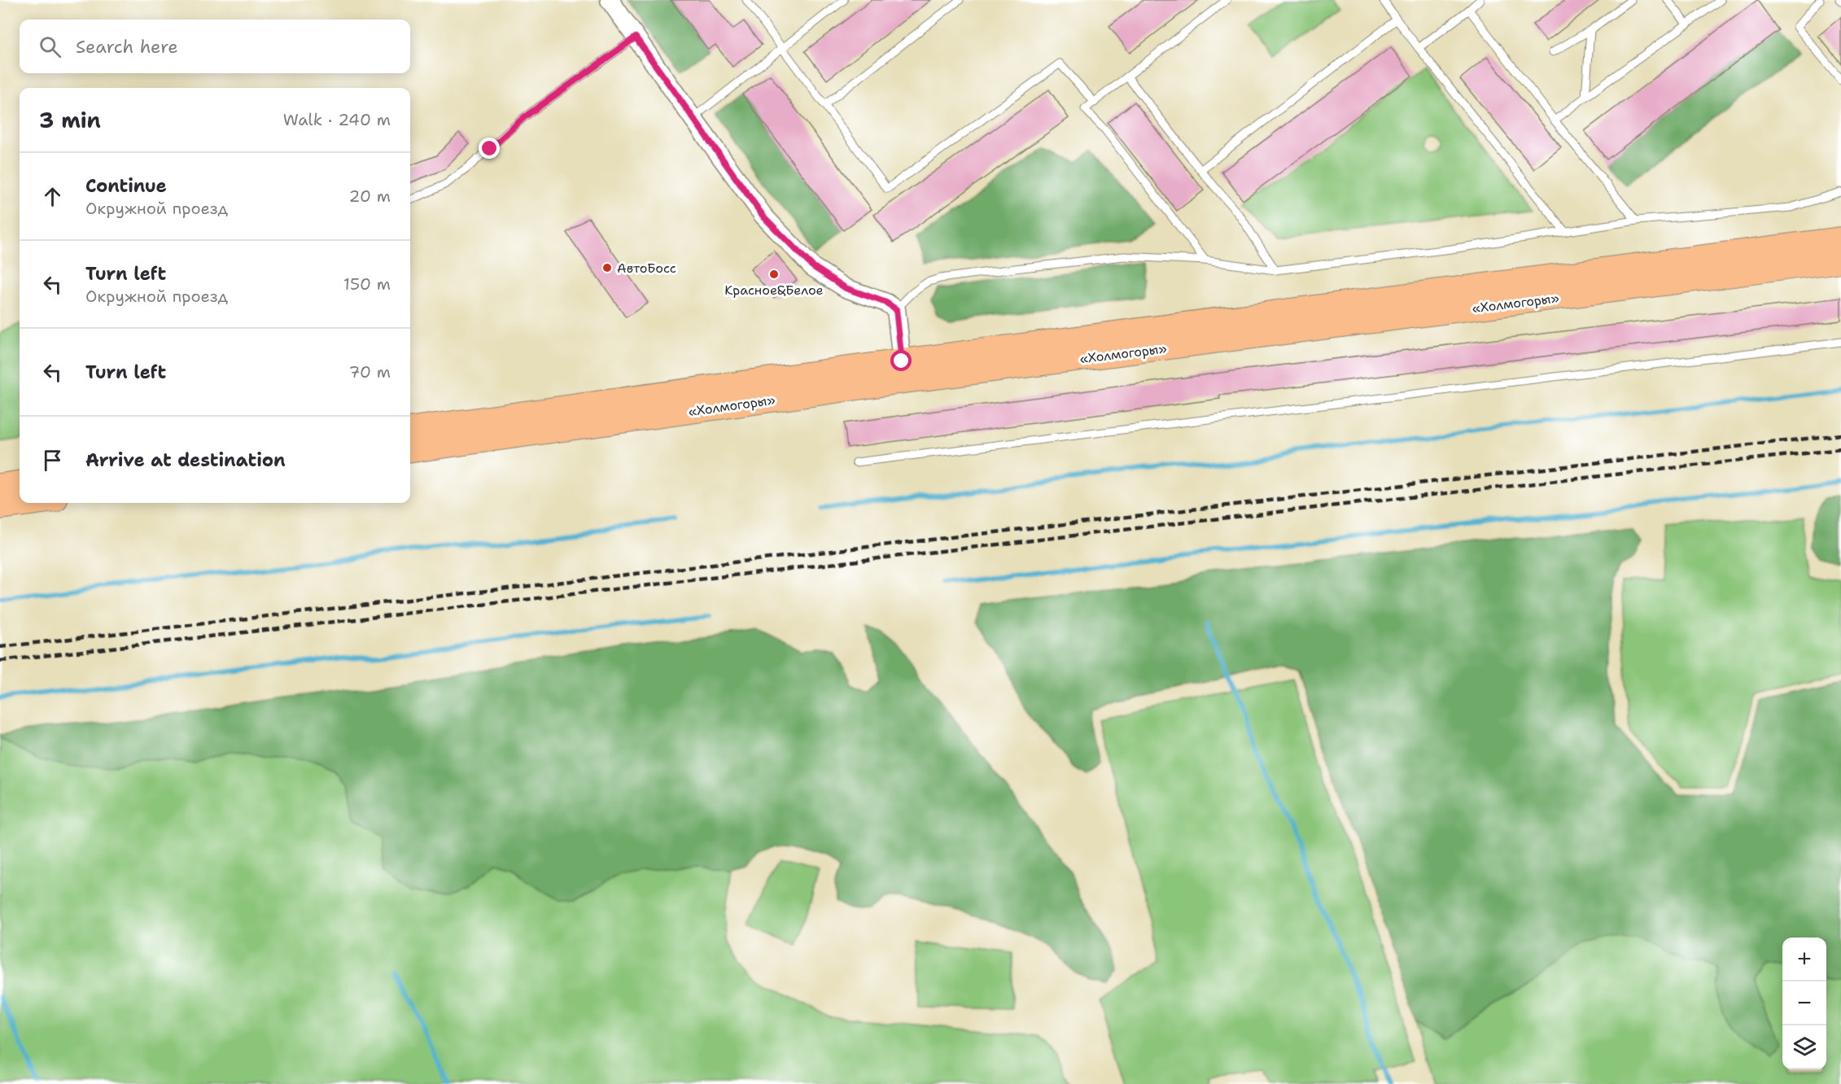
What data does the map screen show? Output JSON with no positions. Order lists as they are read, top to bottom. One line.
{"streets":{"highway":["«Холмогоры»"]},"places":["АвтоБосс","Красное&Белое"],"page":{"search":"Search here","heading":["3 min","Walk · 240 m"],"list":[["Continue","Окружной проезд","20 m"],["Turn left","Окружной проезд","150 m"],["Turn left","70 m"],"Arrive at destination"],"map_buttons":["+","−"]}}
